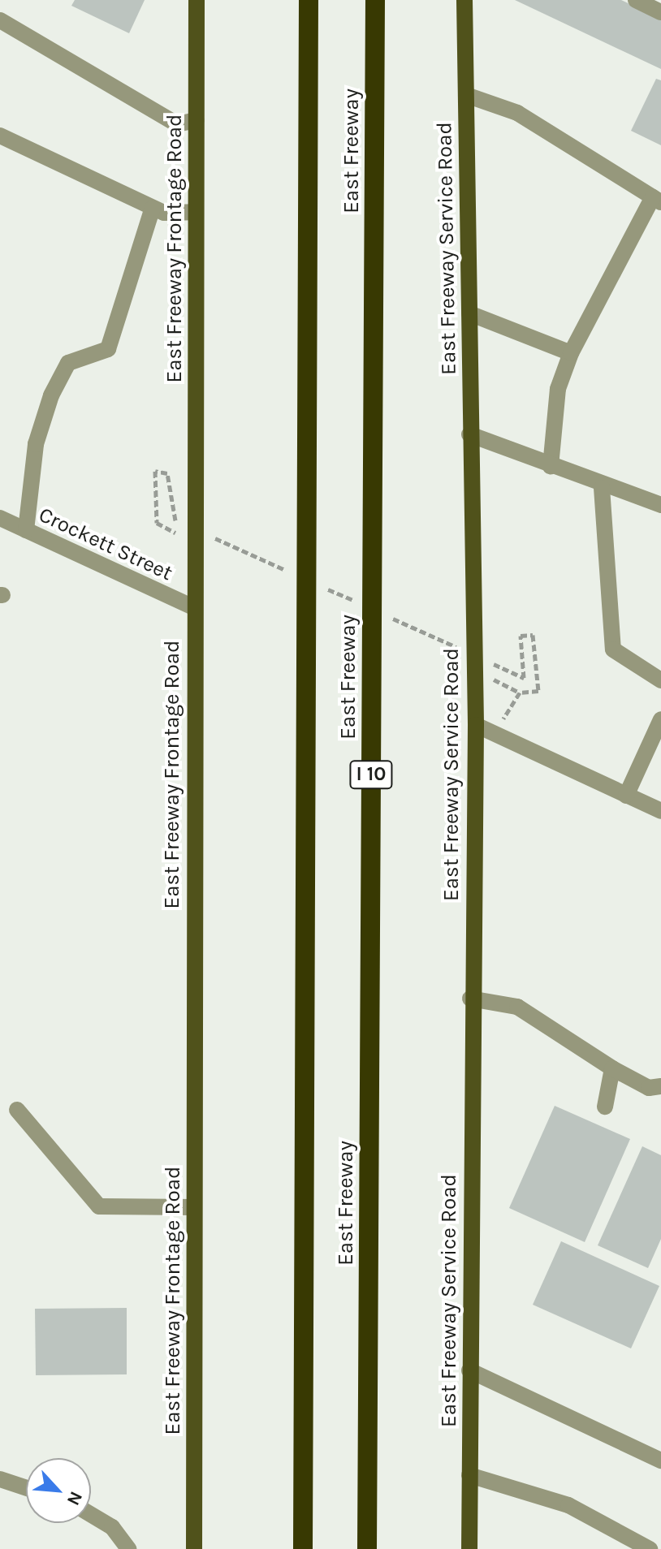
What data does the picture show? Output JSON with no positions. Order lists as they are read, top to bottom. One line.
{"streets":{"highway":["East Freeway","I 10"],"main road":["East Freeway Frontage Road","East Freeway Service Road"],"street":["Crockett Street"]},"crossings":[["East Freeway Frontage Road","Crockett Street"]],"north":"bottom right"}
